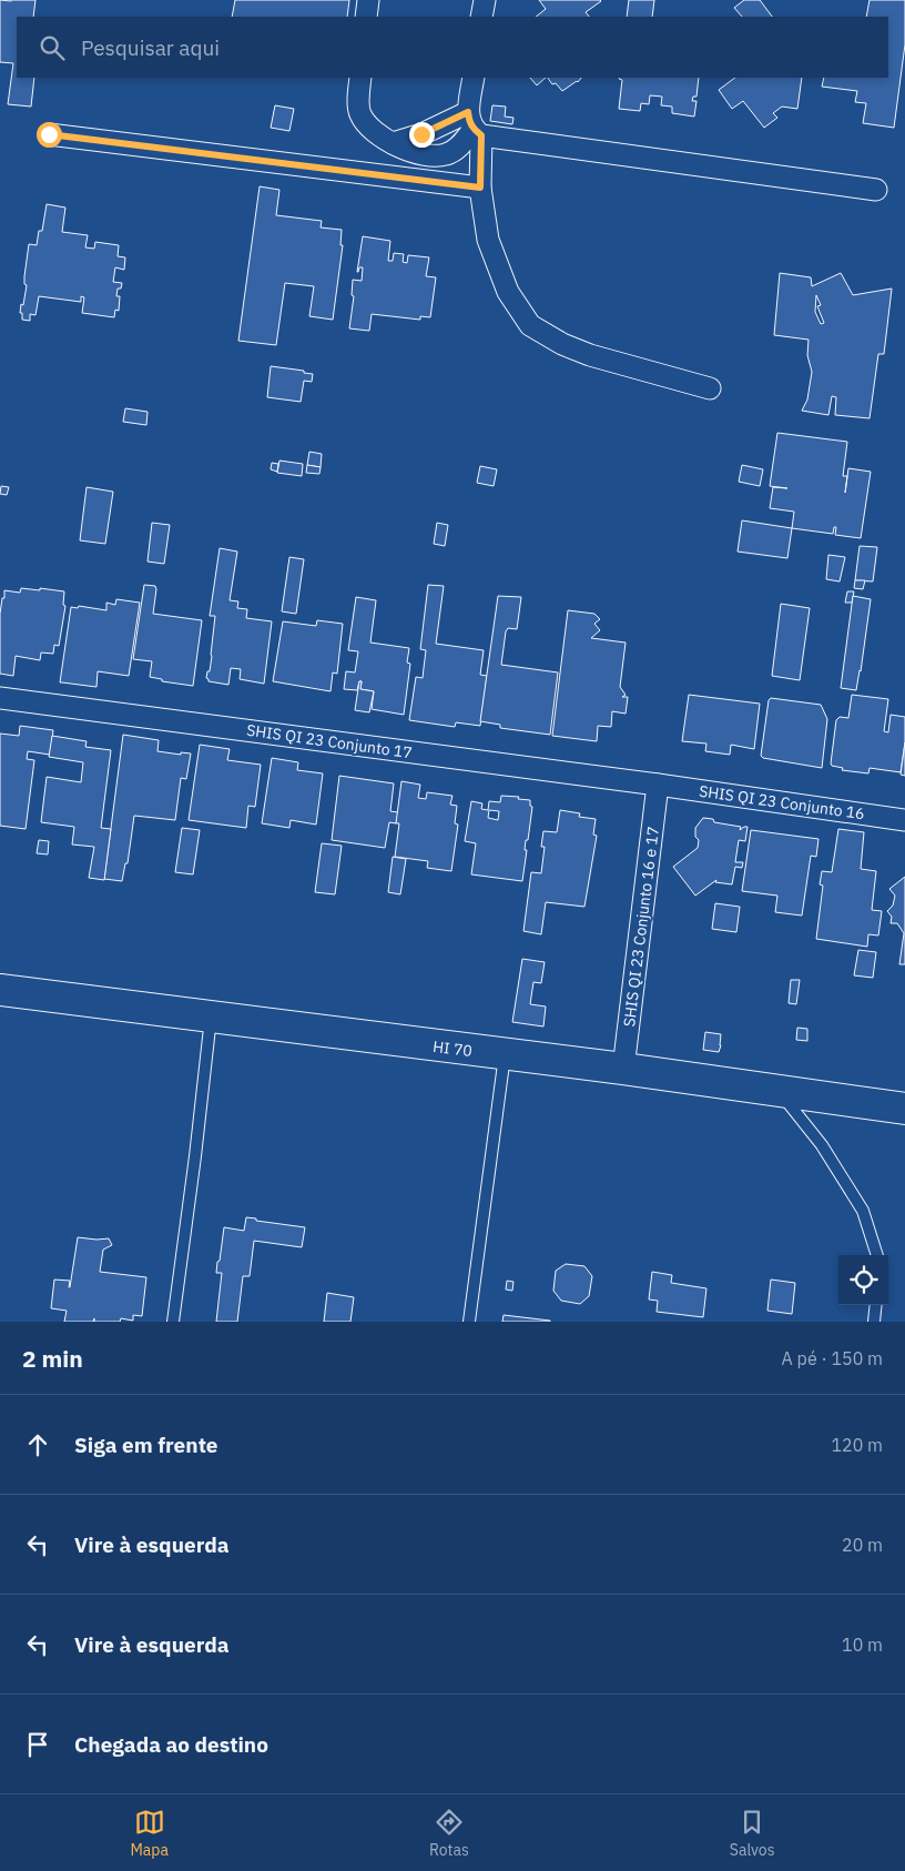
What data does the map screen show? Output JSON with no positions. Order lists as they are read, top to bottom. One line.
{"streets":{"street":["SHIS QI 23 Conjunto 17","SHIS QI 23 Conjunto 16","SHIS QI 23 Conjunto 16 e 17","HI 70"]},"crossings":[["SHIS QI 23 Conjunto 17","SHIS QI 23 Conjunto 16"],["SHIS QI 23 Conjunto 17","SHIS QI 23 Conjunto 16 e 17"],["SHIS QI 23 Conjunto 16","SHIS QI 23 Conjunto 16 e 17"],["SHIS QI 23 Conjunto 16 e 17","HI 70"]],"page":{"search":"Pesquisar aqui","heading":["2 min","A pé · 150 m"],"list":[["Siga em frente","120 m"],["Vire à esquerda","20 m"],["Vire à esquerda","10 m"],"Chegada ao destino"],"nav":["Mapa","Rotas","Salvos"]}}
